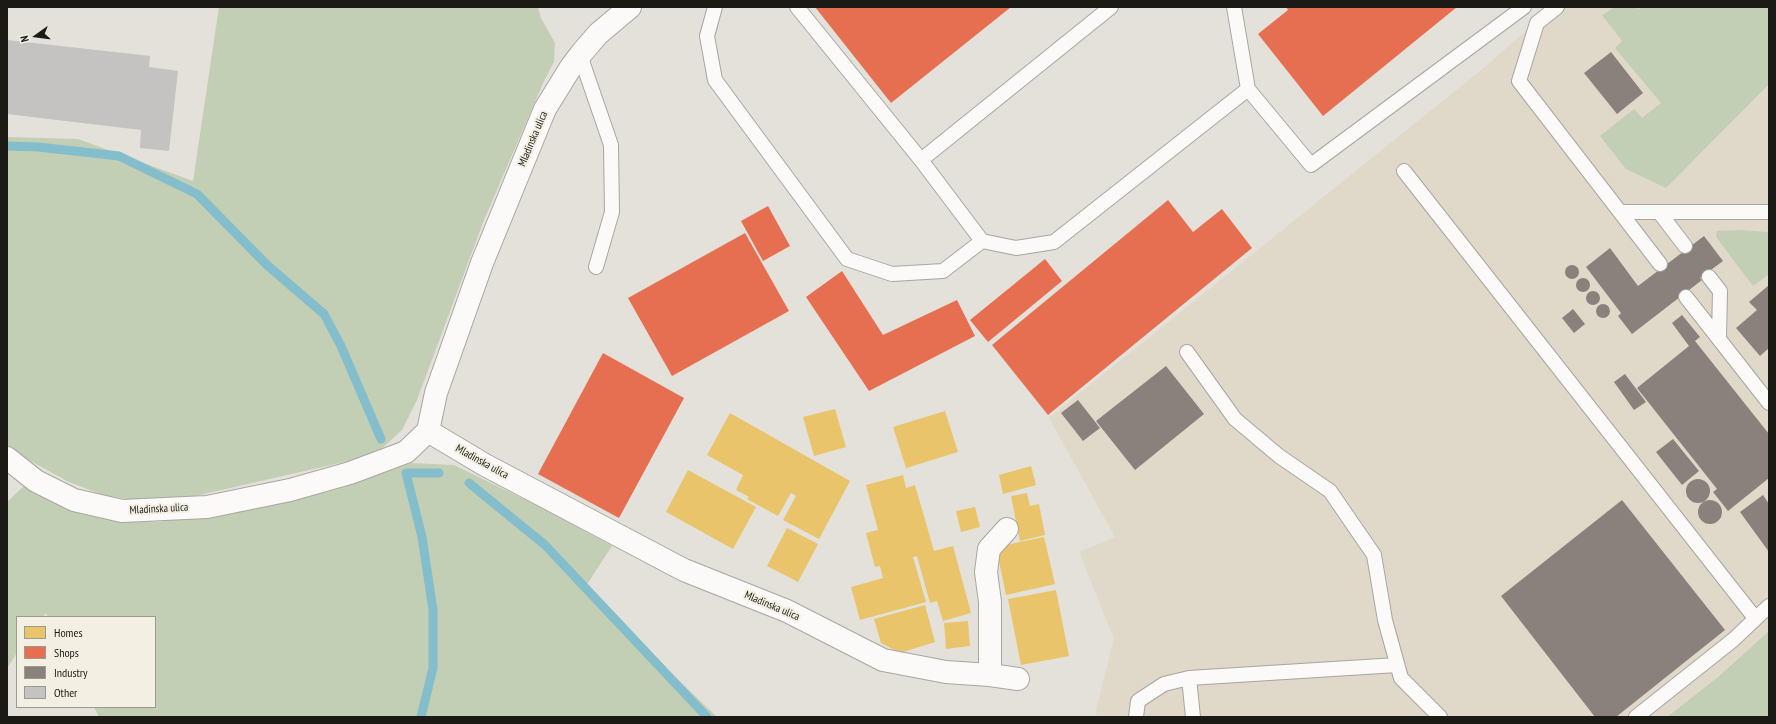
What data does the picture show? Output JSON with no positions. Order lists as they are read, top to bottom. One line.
{"streets":{"street":["Mladinska ulica"]},"legend":["Homes","Shops","Industry","Other"],"north":"left"}
